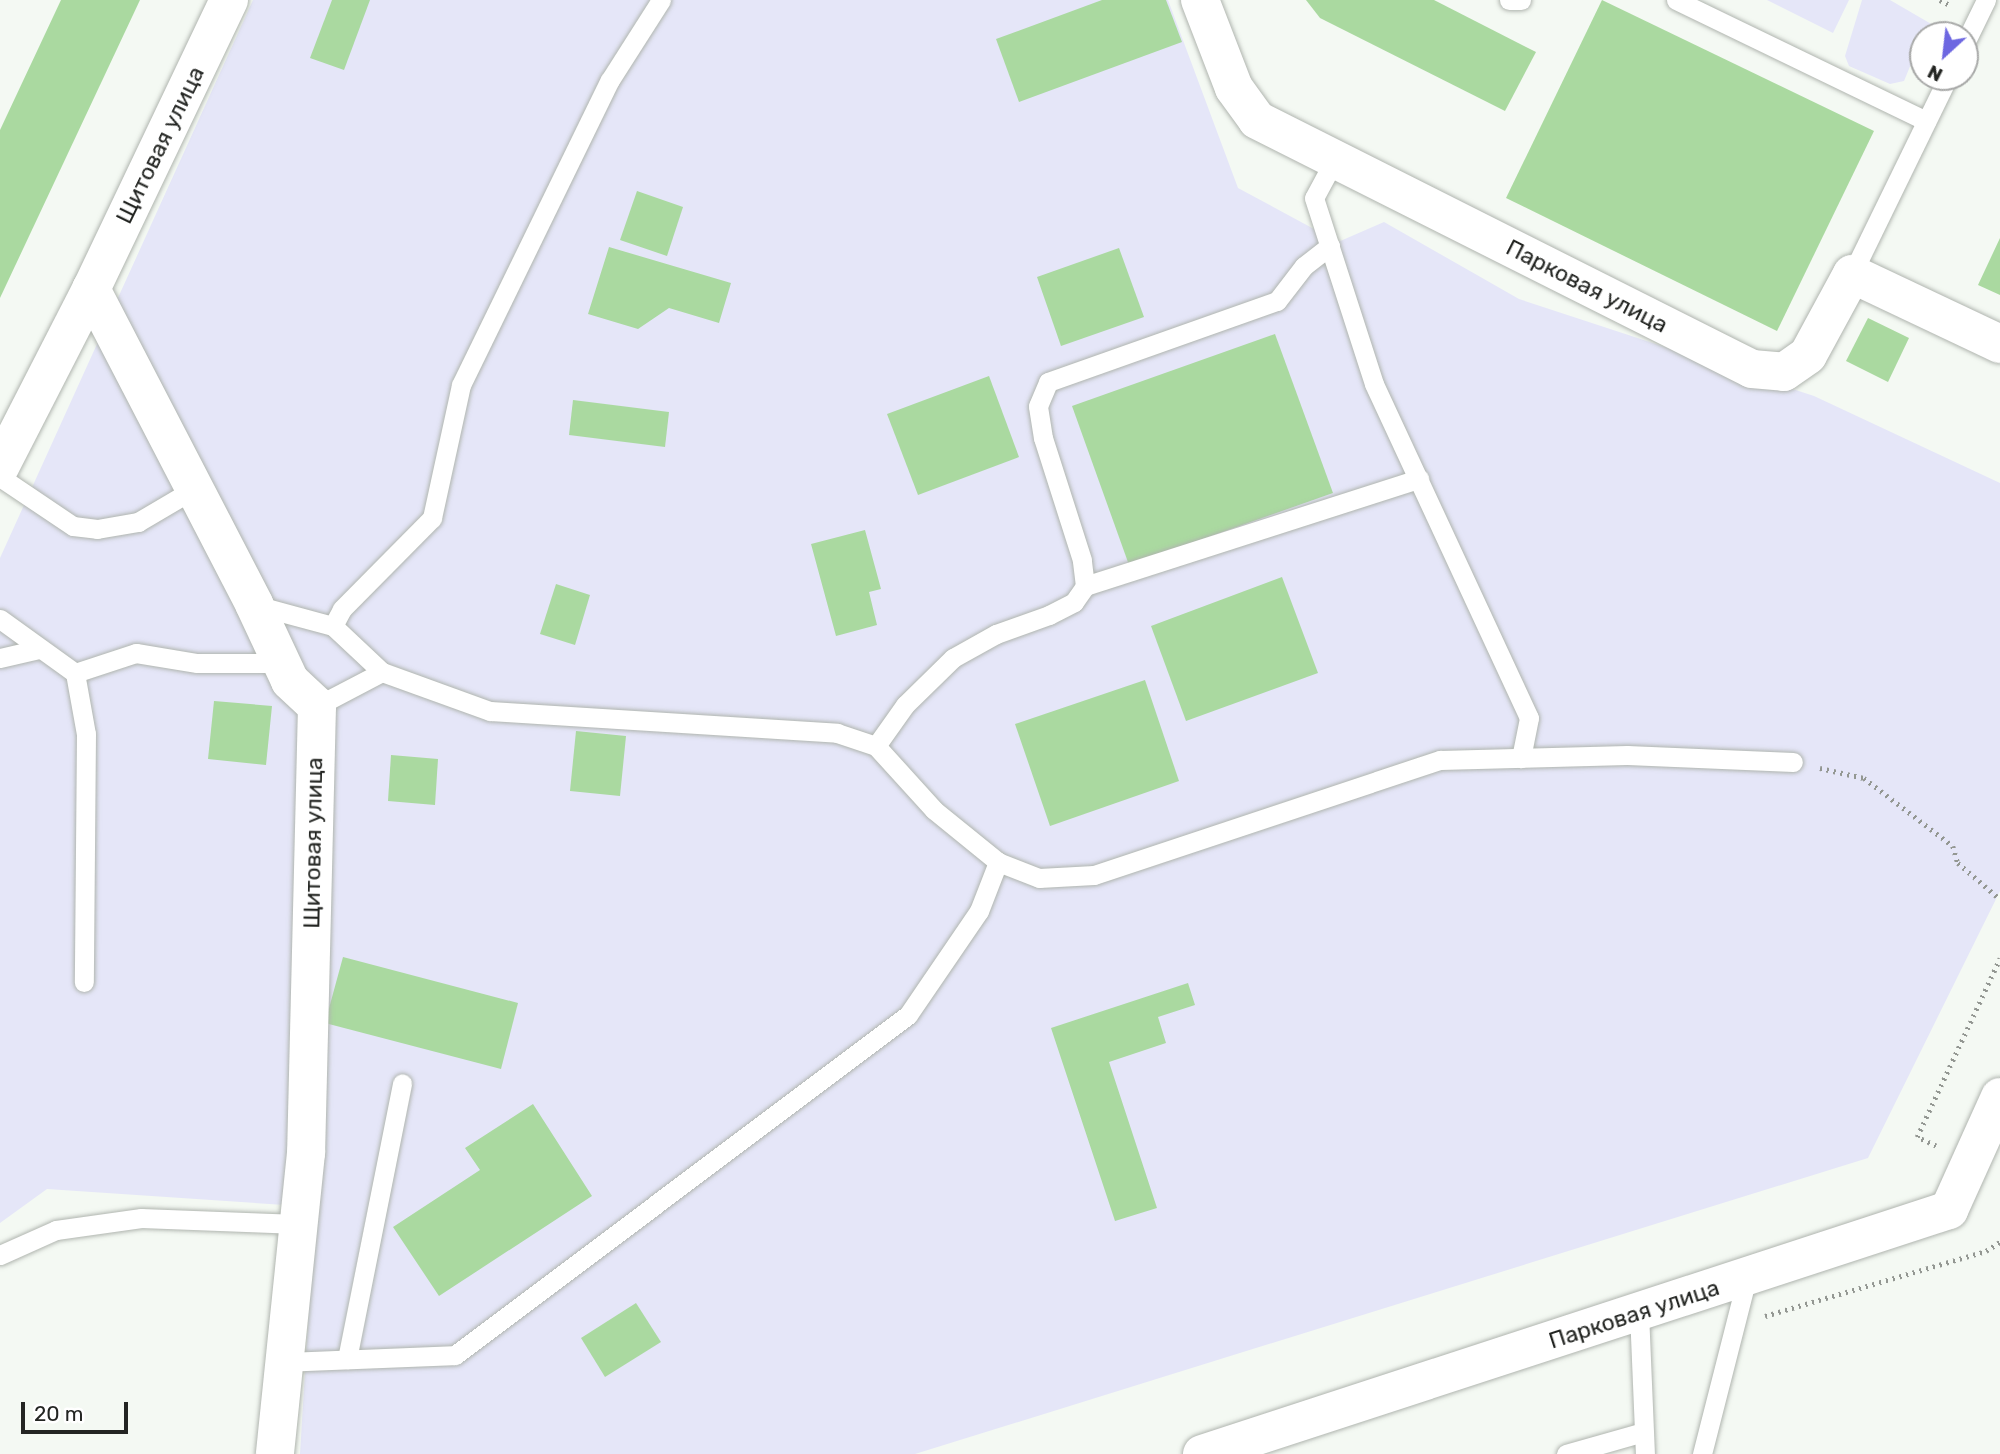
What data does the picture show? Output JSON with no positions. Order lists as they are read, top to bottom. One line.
{"streets":{"street":["Щитовая улица","Парковая улица"]},"scale_bar":"20 m","north":"bottom left"}
